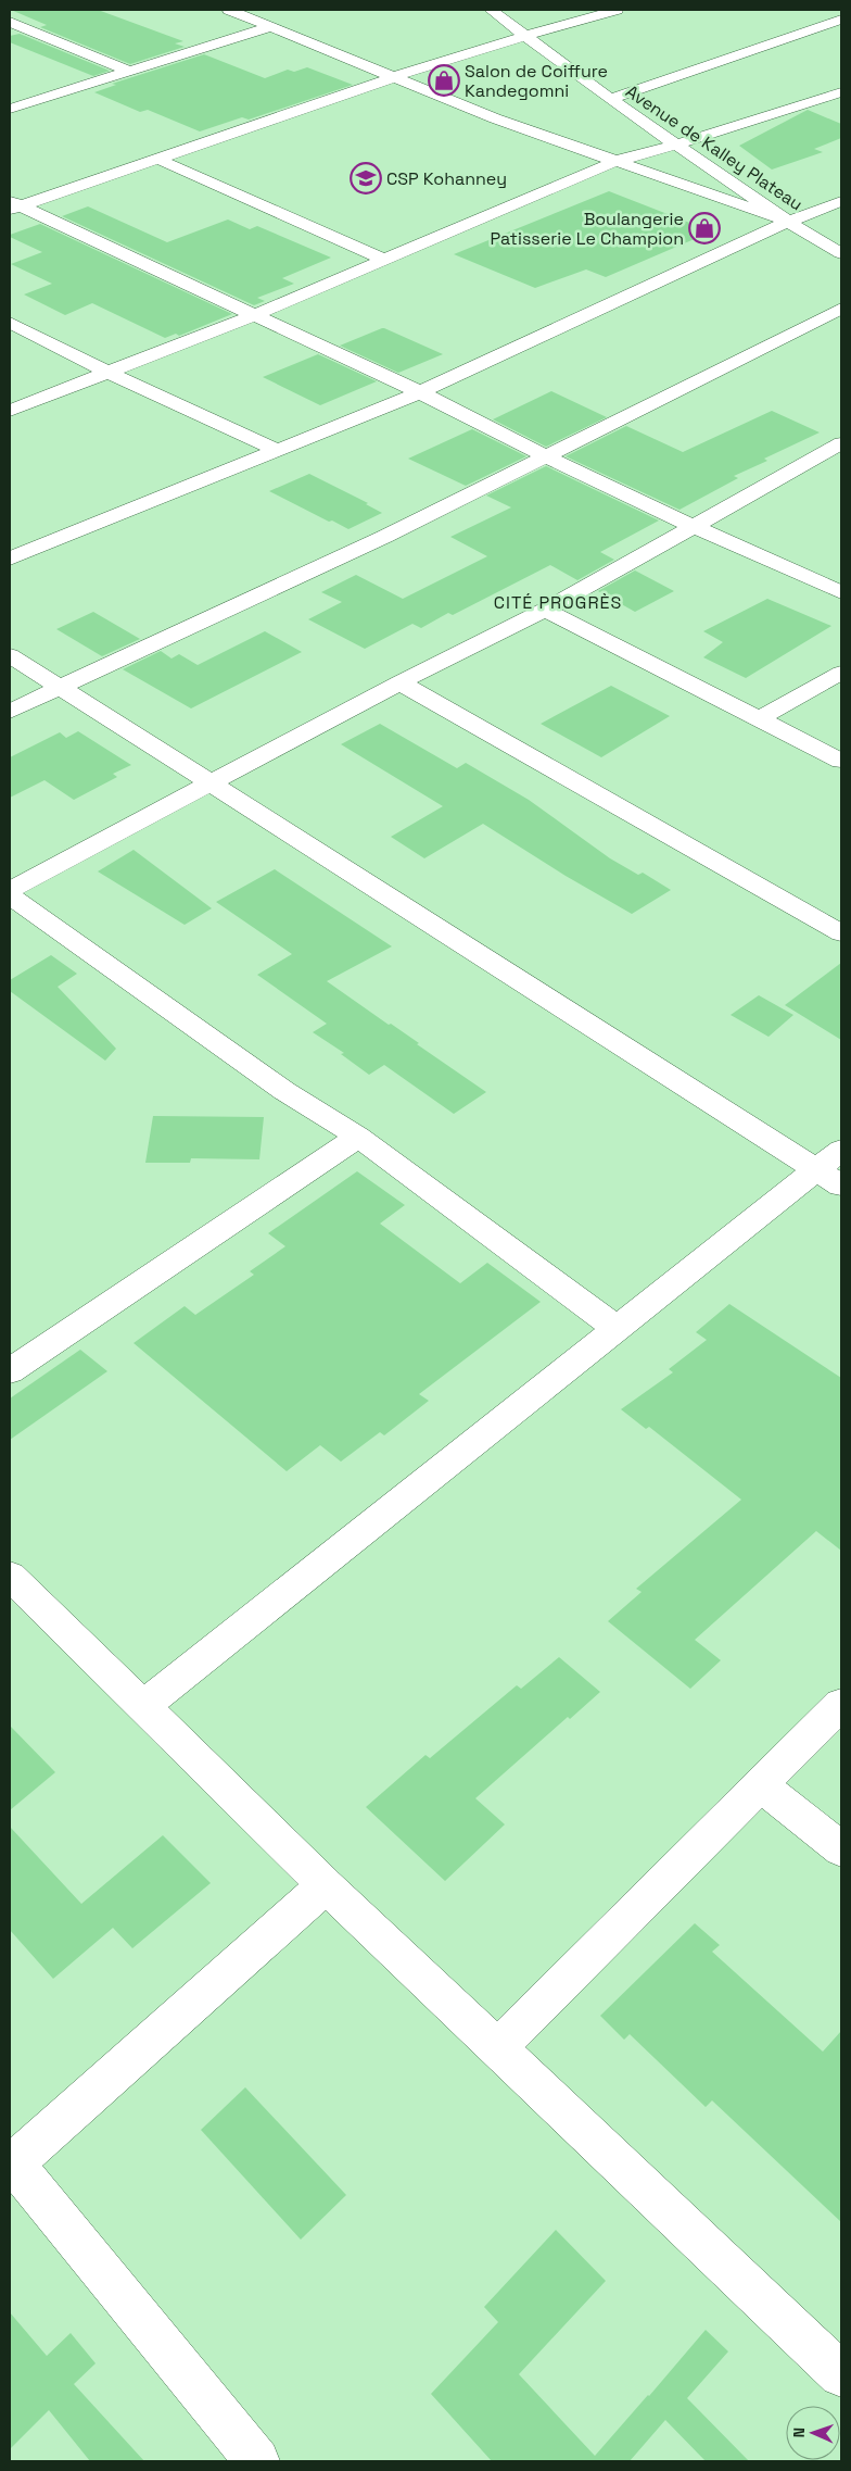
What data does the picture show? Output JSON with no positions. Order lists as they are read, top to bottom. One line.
{"streets":{"street":["Avenue de Kalley Plateau"]},"districts":["CITÉ PROGRÈS"],"places":{"shop":["Salon de Coiffure Kandegomni","Boulangerie Patisserie Le Champion"],"school or university":["CSP Kohanney"]},"north":"left"}
